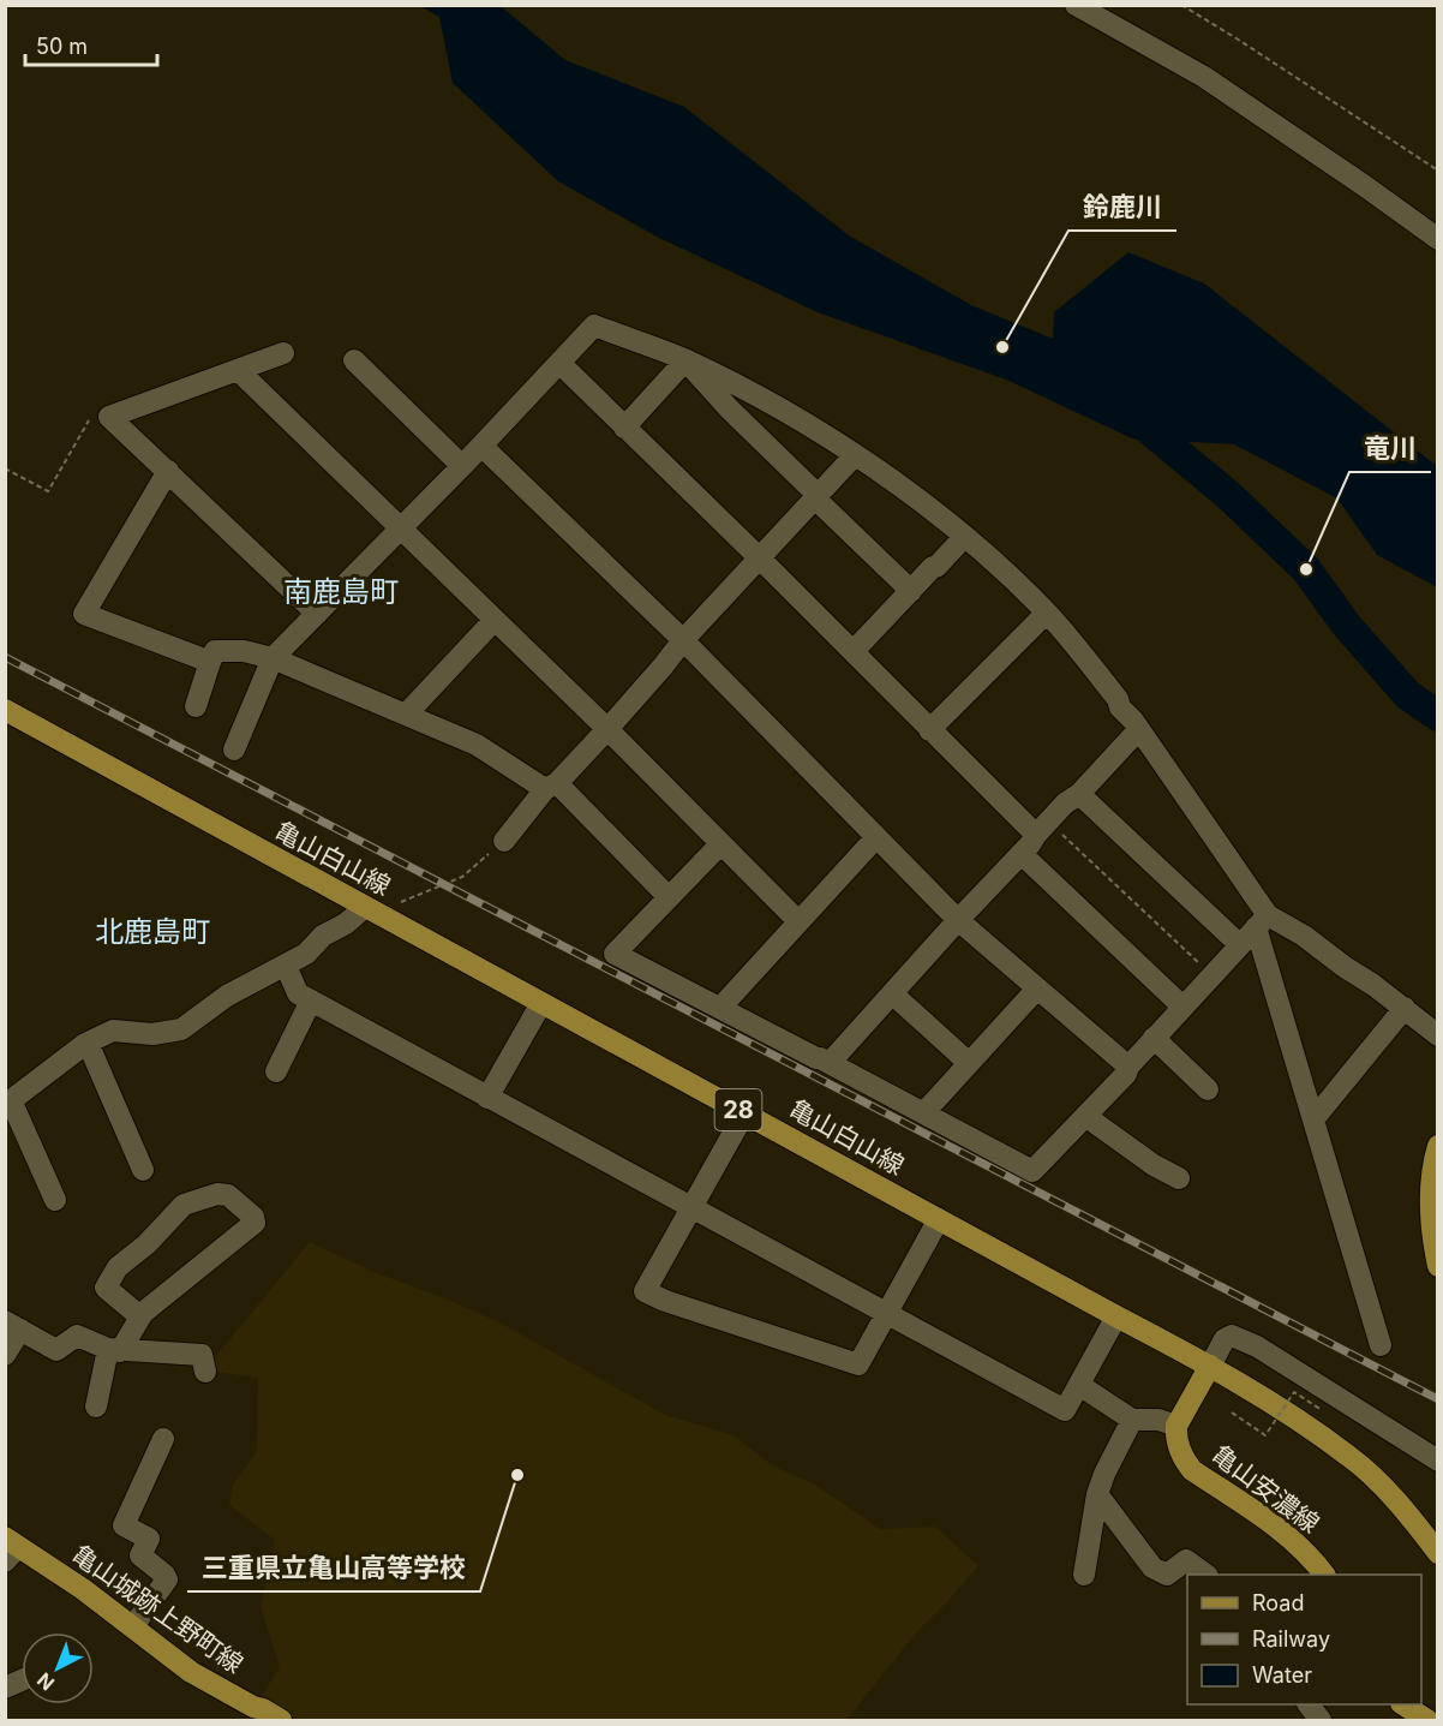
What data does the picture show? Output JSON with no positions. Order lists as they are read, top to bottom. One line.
{"streets":{"main road":["亀山白山線","28","亀山安濃線","亀山城跡上野町線"]},"districts":["南鹿島町","北鹿島町"],"places":["鈴鹿川","竜川","三重県立亀山高等学校"],"legend":["Road","Railway","Water"],"scale_bar":"50 m","north":"bottom left"}
